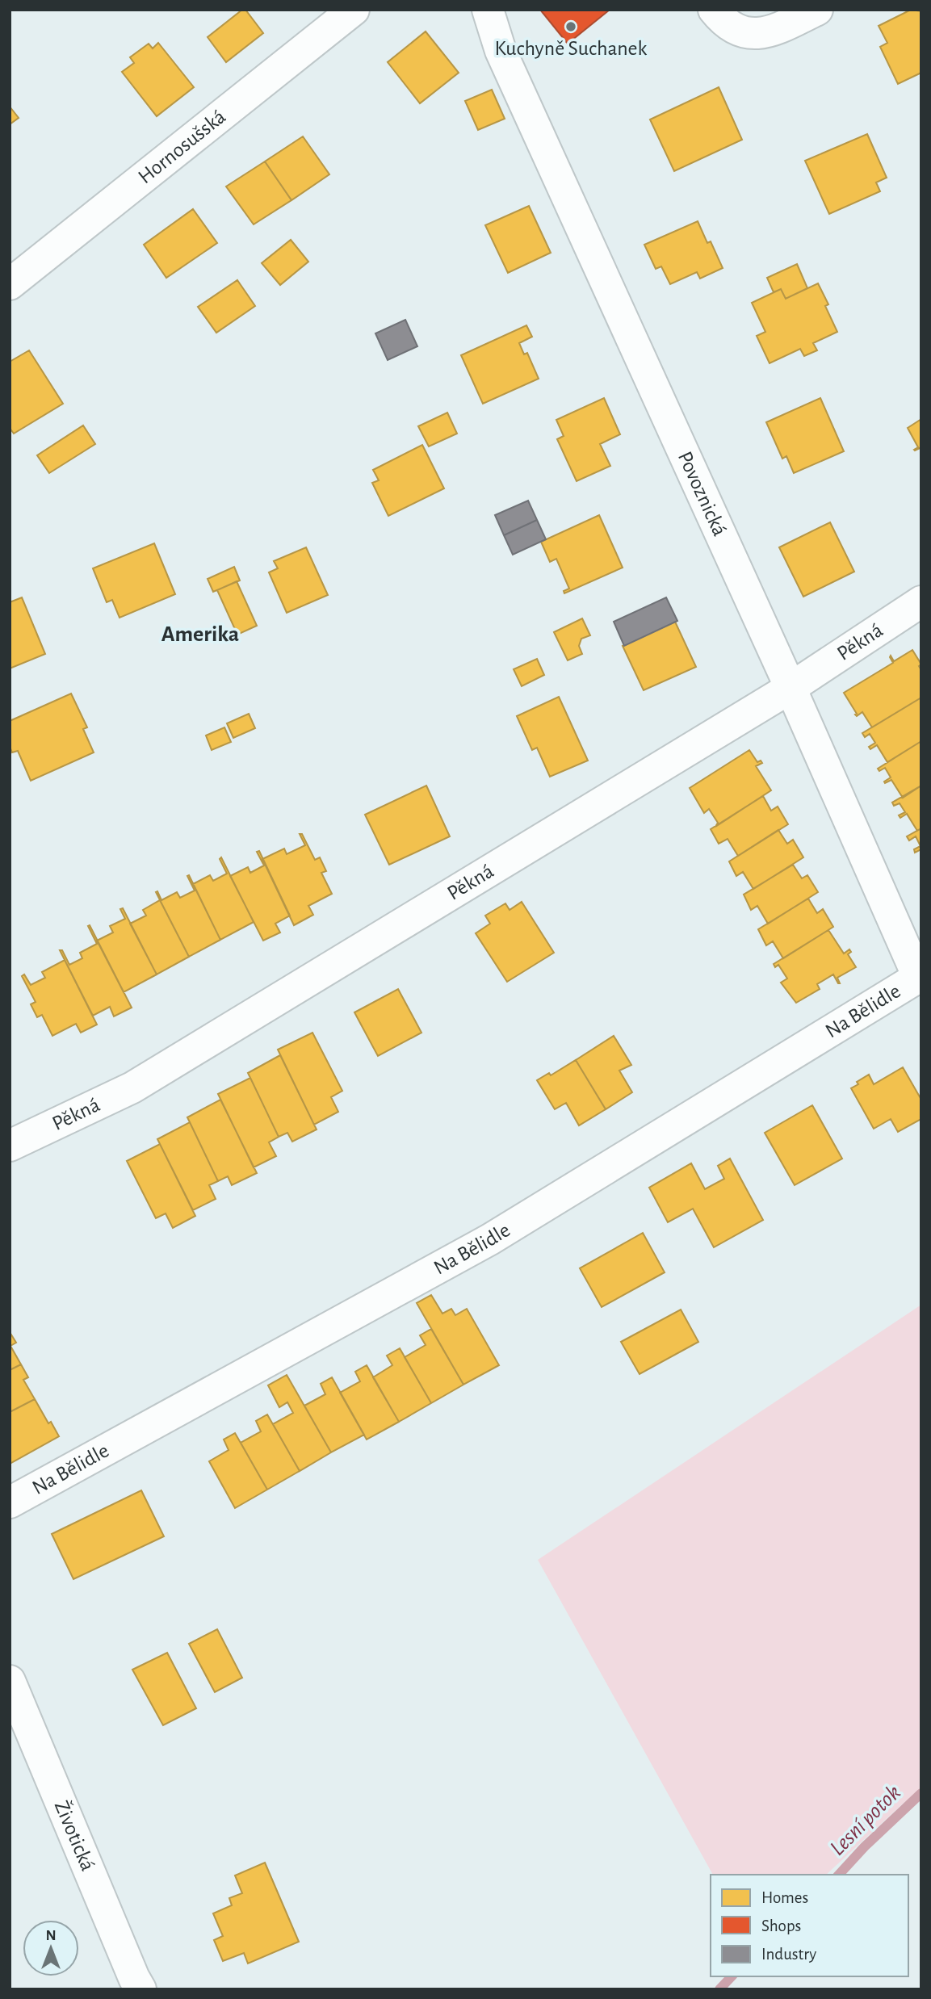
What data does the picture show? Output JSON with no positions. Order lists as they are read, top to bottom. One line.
{"streets":{"street":["Hornosušská","Povoznická","Pěkná","Na Bělidle","Životická"]},"crossings":[["Povoznická","Pěkná"],["Povoznická","Na Bělidle"]],"districts":["Amerika"],"water":["Lesní potok"],"places":["Kuchyně Suchanek"],"legend":["Homes","Shops","Industry"],"north":"top"}
